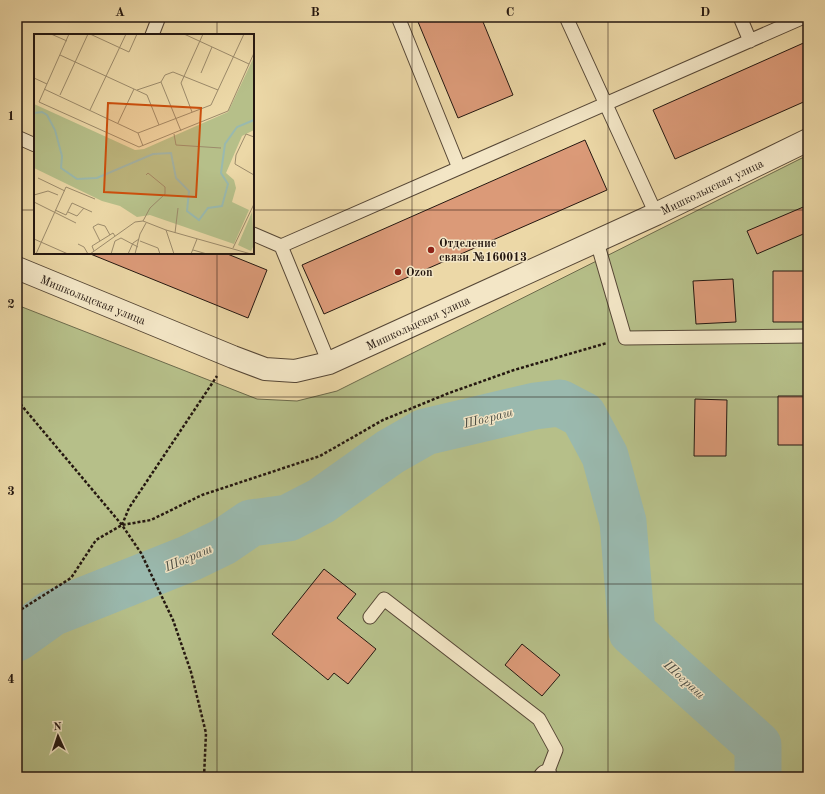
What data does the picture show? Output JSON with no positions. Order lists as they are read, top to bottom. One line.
{"streets":{"street":["Мишкольцская улица"]},"water":["Шограш"],"places":["Отделение связи №160013","Ozon"],"north":"top","grid":{"columns":["A","B","C","D"],"rows":["1","2","3","4"]}}
